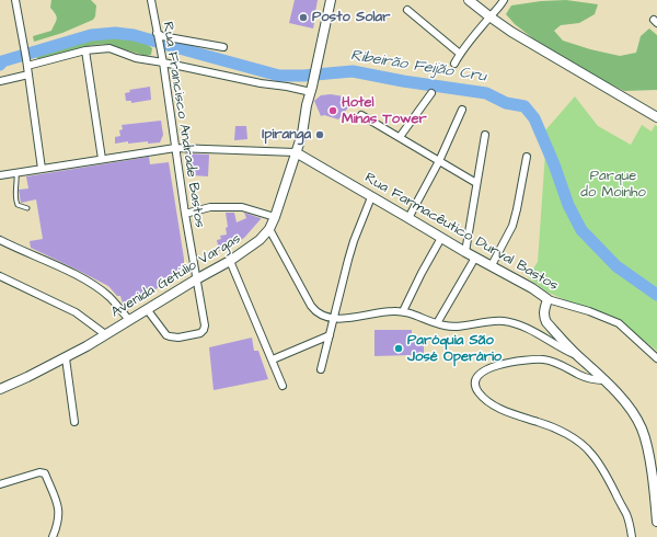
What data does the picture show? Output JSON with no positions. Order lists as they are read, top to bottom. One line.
{"streets":{"main road":["Rua Farmacêutico Durval Bastos","Avenida Getúlio Vargas"],"street":["Rua Francisco Andrade Bastos"]},"crossings":[["Rua Francisco Andrade Bastos","Avenida Getúlio Vargas"],["Rua Farmacêutico Durval Bastos","Avenida Getúlio Vargas"]],"water":["Ribeirão Feijão Cru"],"parks":["Parque do Moinho"],"places":["Posto Solar","Hotel Minas Tower","Ipiranga","Paróquia São José Operário"]}
